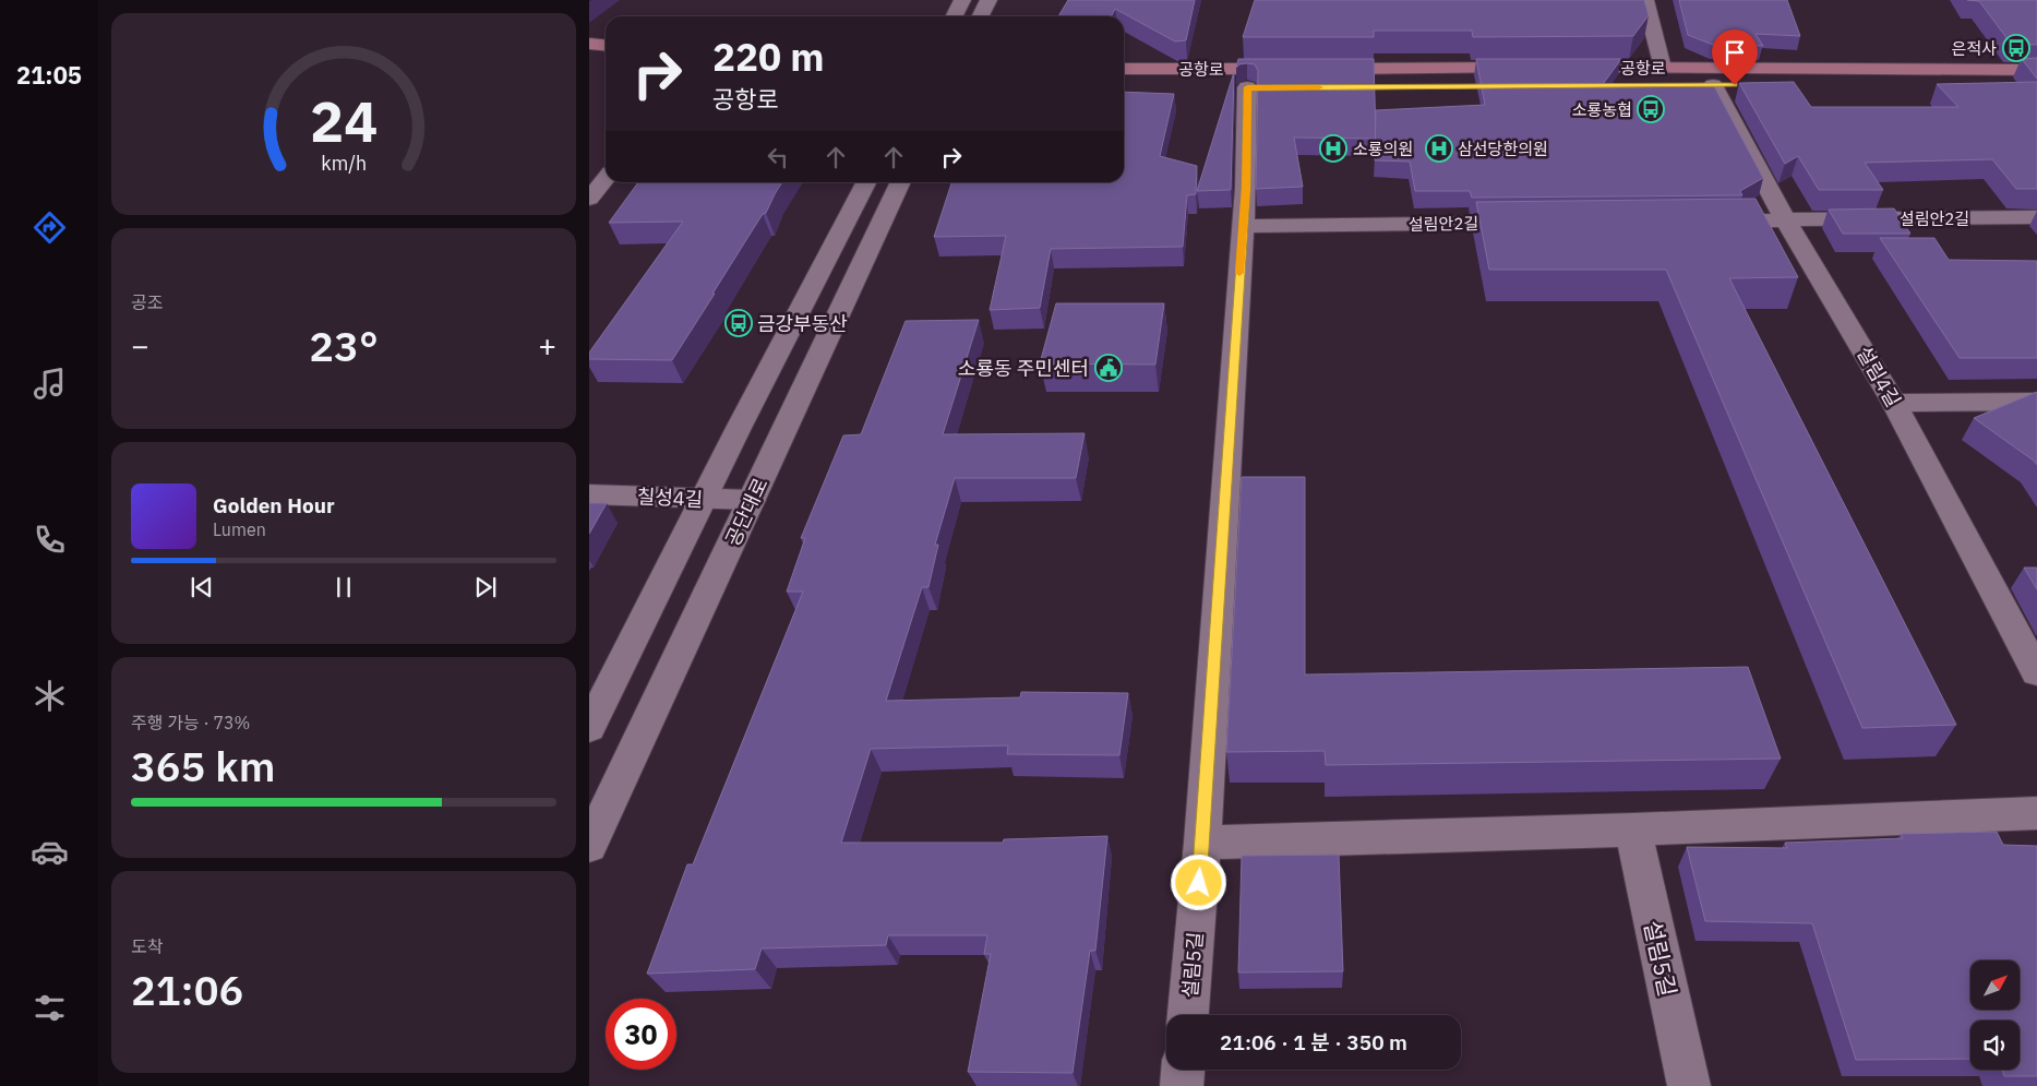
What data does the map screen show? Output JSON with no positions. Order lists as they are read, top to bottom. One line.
{"streets":{"main road":["공항로"],"street":["설림안2길","설림4길","칠성4길","공단대로","설림5길"]},"crossings":[["공항로","설림4길"],["설림안2길","설림4길"],["설림안2길","설림5길"],["칠성4길","공단대로"]],"places":{"bus stop":["은적사","소룡농협","금강부동산"],"hospital":["소룡의원","삼선당한의원"],"public building":["소룡동 주민센터"]},"north":"top right","page":{"tabs":"21:05","turn":["220 m","공항로"],"tile":["공조",["주행 가능 · 73%","365 km"],["도착","21:06"]],"heat":["−","23°","+"],"song":["Golden Hour","Lumen"],"limit":"30","trip":"21:06 · 1 분 · 350 m","gauge":["24","km/h"]}}
